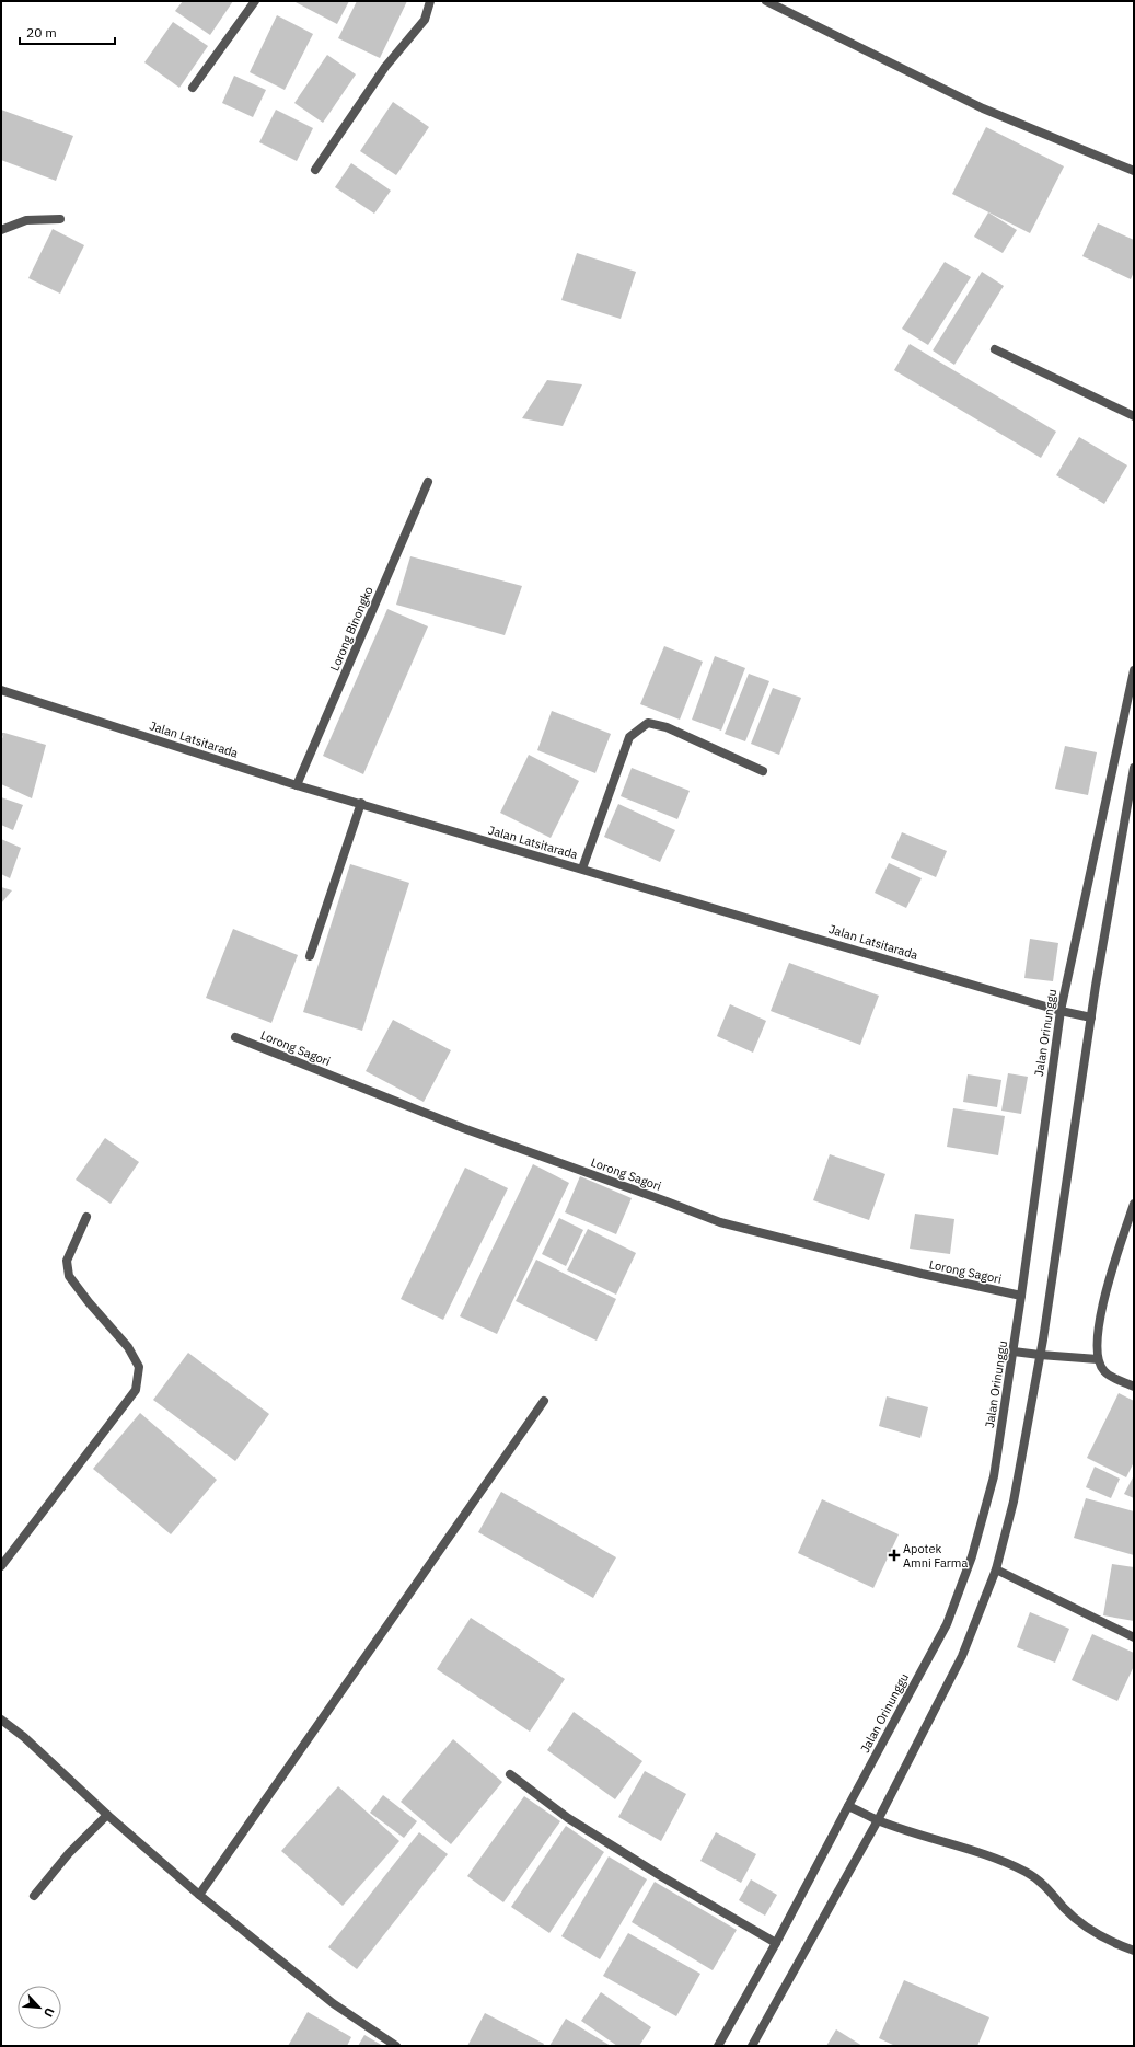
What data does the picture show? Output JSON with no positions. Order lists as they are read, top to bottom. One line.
{"streets":{"street":["Lorong Binongko","Jalan Latsitarada","Jalan Orinunggu","Lorong Sagori"]},"crossings":[["Lorong Binongko","Jalan Latsitarada"],["Jalan Latsitarada","Jalan Orinunggu"],["Jalan Orinunggu","Lorong Sagori"]],"places":{"health":["Apotek Amni Farma"]},"scale_bar":"20 m","north":"bottom right"}
